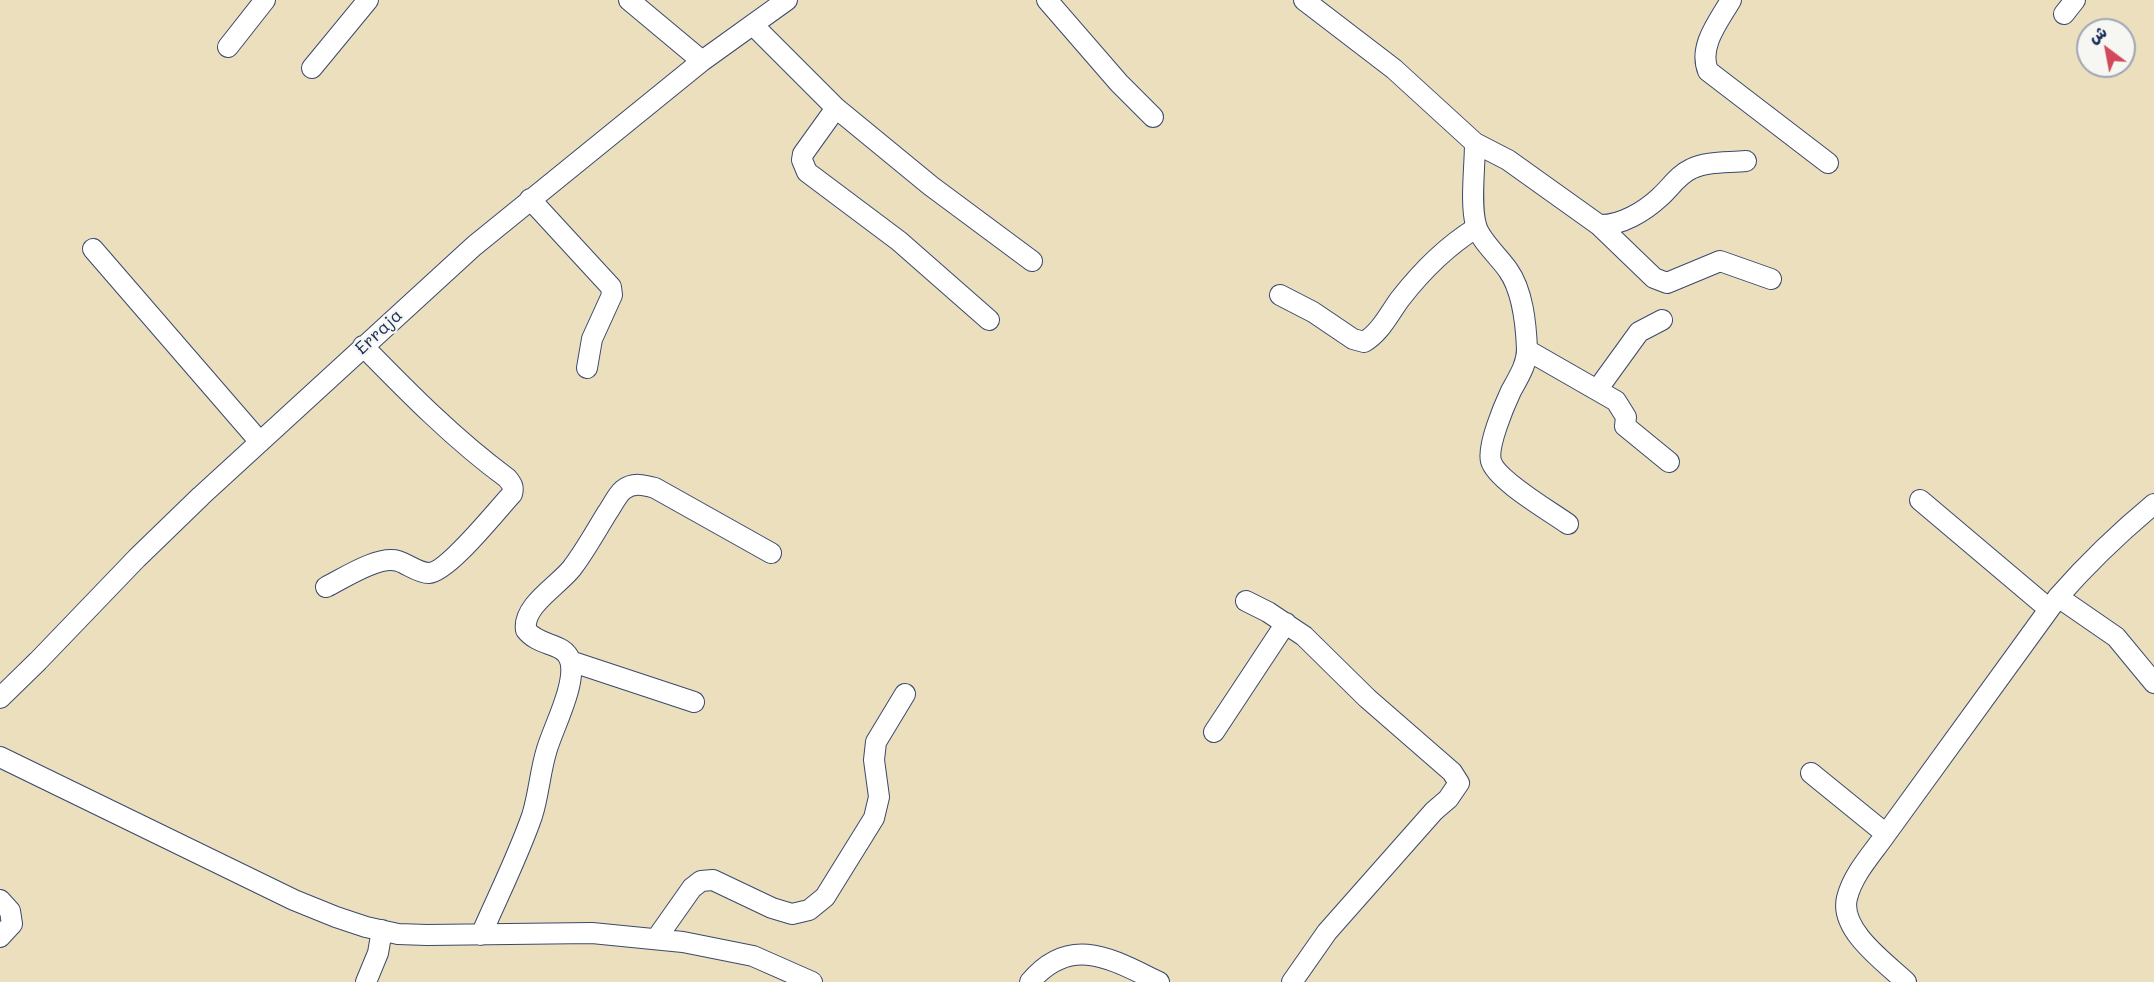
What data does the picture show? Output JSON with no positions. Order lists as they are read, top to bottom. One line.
{"streets":{"street":["Erraja"]},"north":"top left"}
